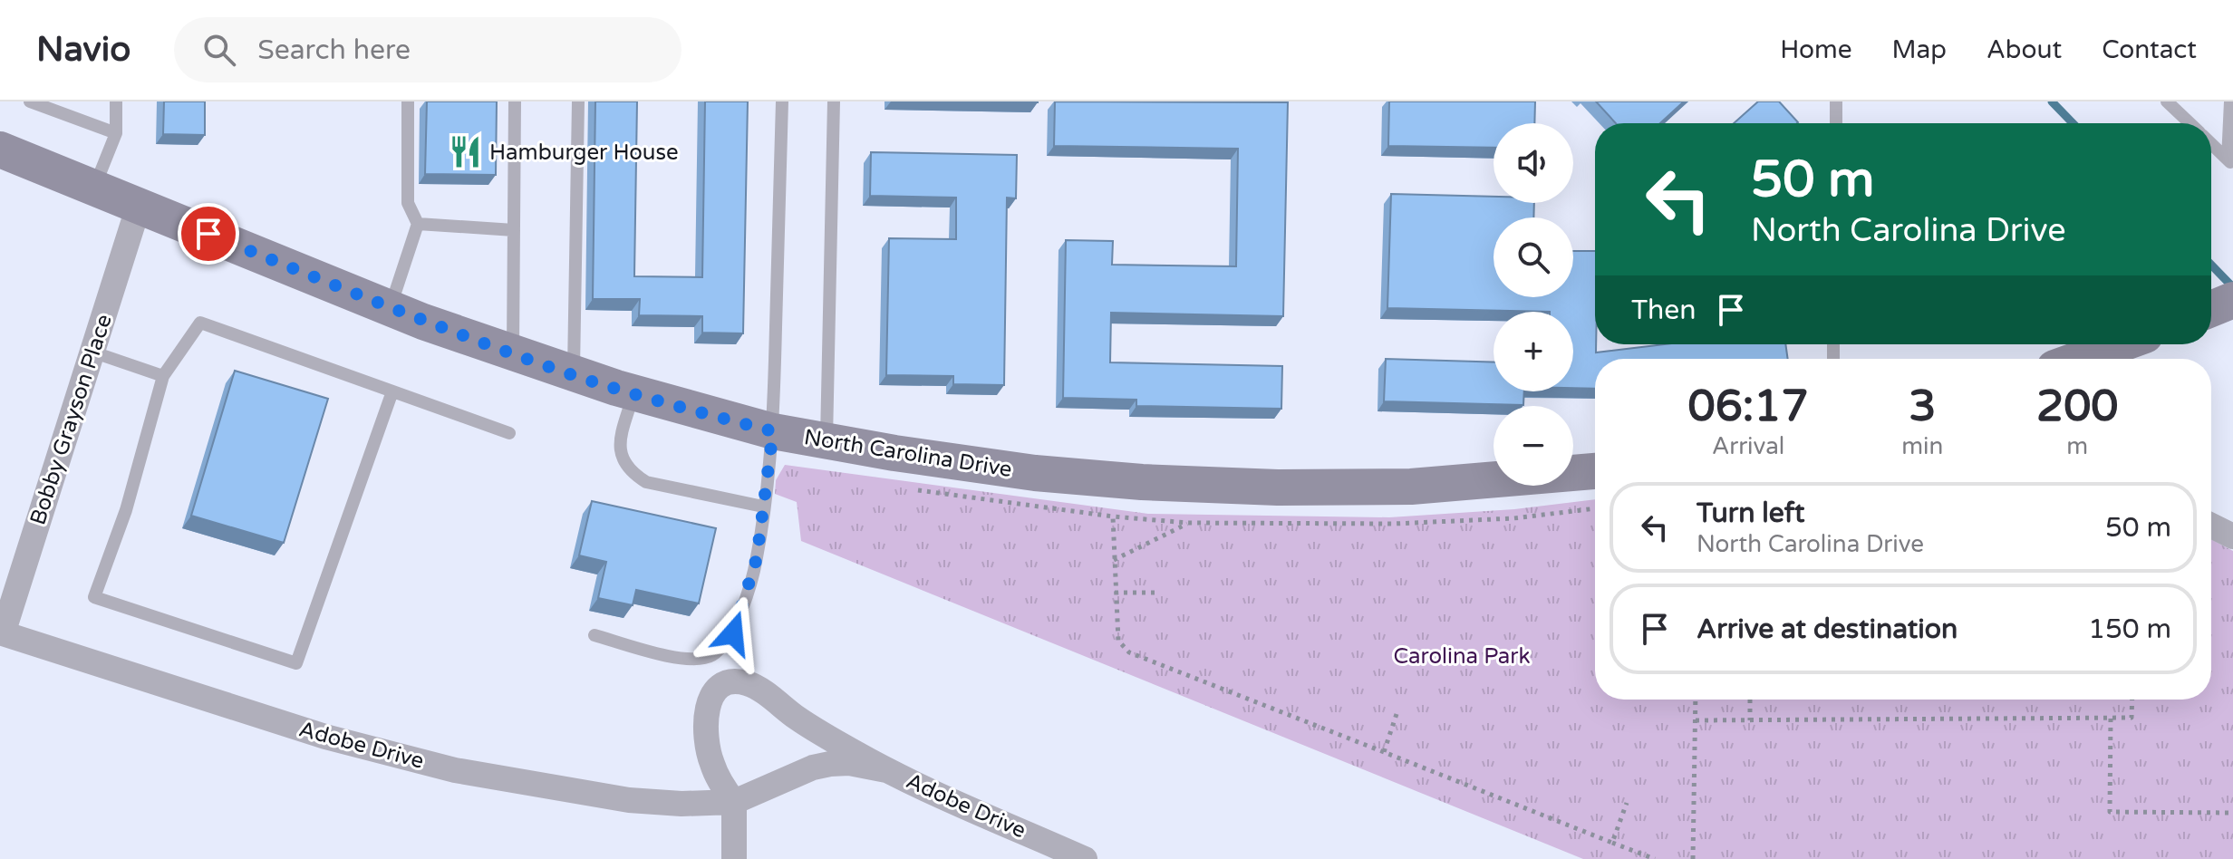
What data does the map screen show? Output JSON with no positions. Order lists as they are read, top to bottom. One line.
{"streets":{"main road":["North Carolina Drive"],"street":["Bobby Grayson Place","Adobe Drive"]},"crossings":[["Bobby Grayson Place","North Carolina Drive"],["Bobby Grayson Place","Adobe Drive"]],"parks":["Carolina Park"],"places":{"restaurant":["Hamburger House"]},"page":{"header":"Navio","search":"Search here","nav":["Home","Map","About","Contact"],"map_buttons":["+","−"],"turn":["50 m","North Carolina Drive"],"then":"Then","eta":["06:17","Arrival","3","min","200","m"],"list":[{"name":"Turn left","note":"North Carolina Drive","value":"50 m"},{"name":"Arrive at destination","value":"150 m"}]}}
